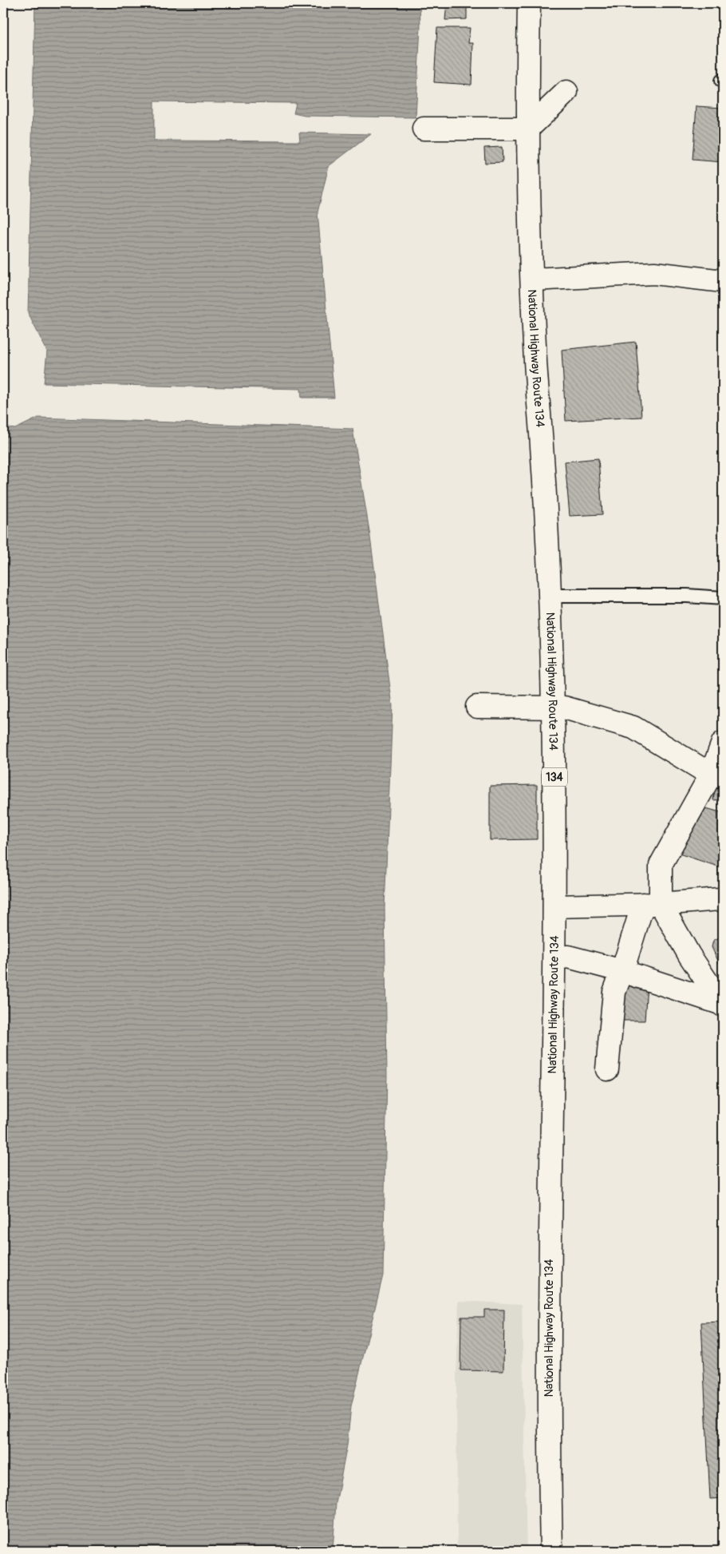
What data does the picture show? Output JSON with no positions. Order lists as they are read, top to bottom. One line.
{"streets":{"main road":["National Highway Route 134","134"]}}
